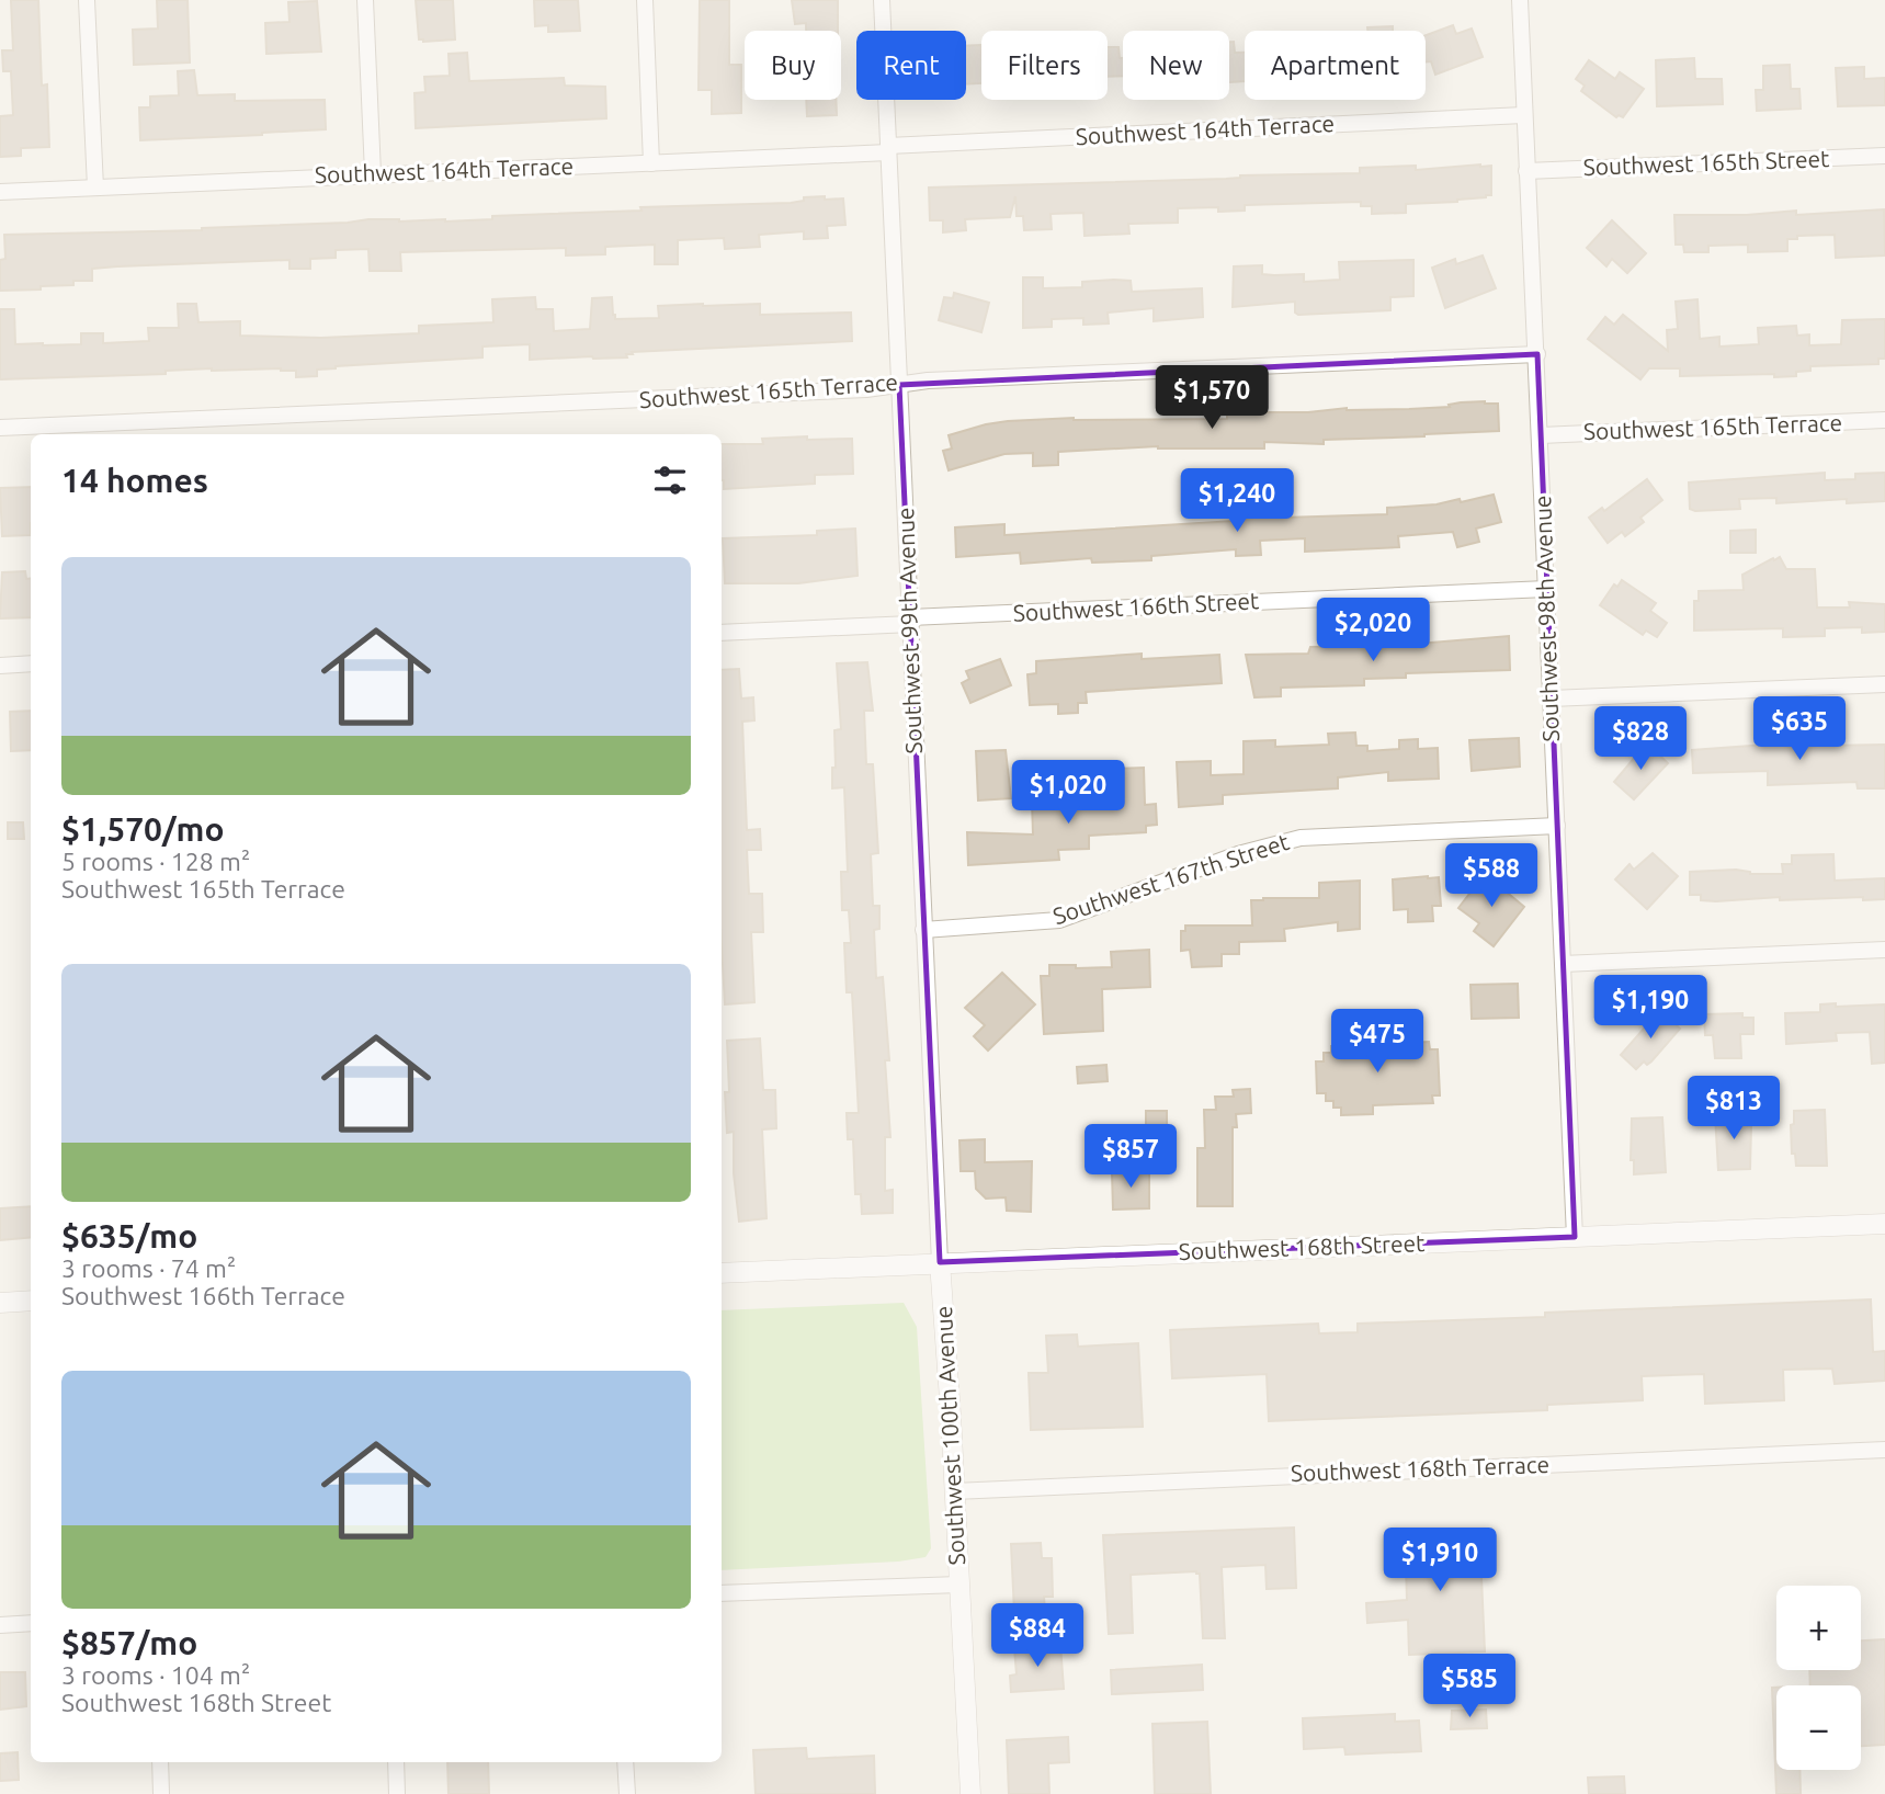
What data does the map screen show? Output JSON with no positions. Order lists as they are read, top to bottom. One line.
{"streets":{"street":["Southwest 164th Terrace","Southwest 165th Street","Southwest 165th Terrace","Southwest 166th Street","Southwest 98th Avenue","Southwest 99th Avenue","Southwest 167th Street","Southwest 168th Street","Southwest 100th Avenue","Southwest 168th Terrace"]},"crossings":[["Southwest 164th Terrace","Southwest 98th Avenue"],["Southwest 164th Terrace","Southwest 99th Avenue"],["Southwest 165th Street","Southwest 98th Avenue"],["Southwest 165th Terrace","Southwest 98th Avenue"],["Southwest 165th Terrace","Southwest 99th Avenue"],["Southwest 166th Street","Southwest 98th Avenue"],["Southwest 166th Street","Southwest 99th Avenue"],["Southwest 98th Avenue","Southwest 167th Street"],["Southwest 98th Avenue","Southwest 168th Street"],["Southwest 99th Avenue","Southwest 167th Street"],["Southwest 99th Avenue","Southwest 168th Street"],["Southwest 99th Avenue","Southwest 100th Avenue"],["Southwest 168th Street","Southwest 100th Avenue"],["Southwest 100th Avenue","Southwest 168th Terrace"]],"page":{"chip":["Buy","Rent","Filters","New","Apartment"],"price":["$1,570","$1,240","$2,020","$635","$828","$1,020","$588","$1,190","$475","$813","$857","$1,910","$884","$585"],"heading":"14 homes","list":[{"name":"$1,570/mo","note":"5 rooms · 128 m² · Southwest 165th Terrace"},{"name":"$635/mo","note":"3 rooms · 74 m² · Southwest 166th Terrace"},{"name":"$857/mo","note":"3 rooms · 104 m² · Southwest 168th Street"}],"map_buttons":["+","−"]}}
